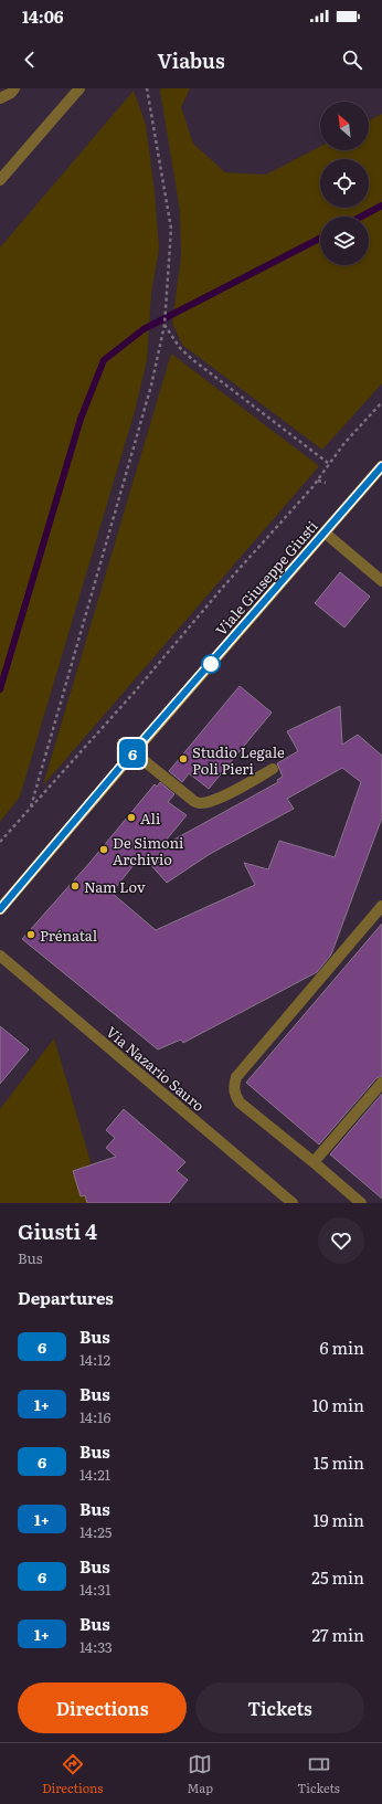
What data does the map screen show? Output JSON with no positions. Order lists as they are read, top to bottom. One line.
{"streets":{"main road":["Viale Giuseppe Giusti"],"street":["Via Nazario Sauro"]},"places":["Studio Legale Poli Pieri","Ali","De Simoni Archivio","Nam Lov","Prénatal"],"lines":["bus line 6"],"north":"top left","page":{"status":"14:06","header":"Viabus","on_map":"6","heading":[["Giusti 4","Bus"],"Departures"],"list":[{"mark":"6","name":"Bus","note":"14:12","value":"6 min"},{"mark":"1+","name":"Bus","note":"14:16","value":"10 min"},{"mark":"6","name":"Bus","note":"14:21","value":"15 min"},{"mark":"1+","name":"Bus","note":"14:25","value":"19 min"},{"mark":"6","name":"Bus","note":"14:31","value":"25 min"},{"mark":"1+","name":"Bus","note":"14:33","value":"27 min"}],"buttons":["Directions","Tickets"],"tabs":["Directions","Map","Tickets"]}}
